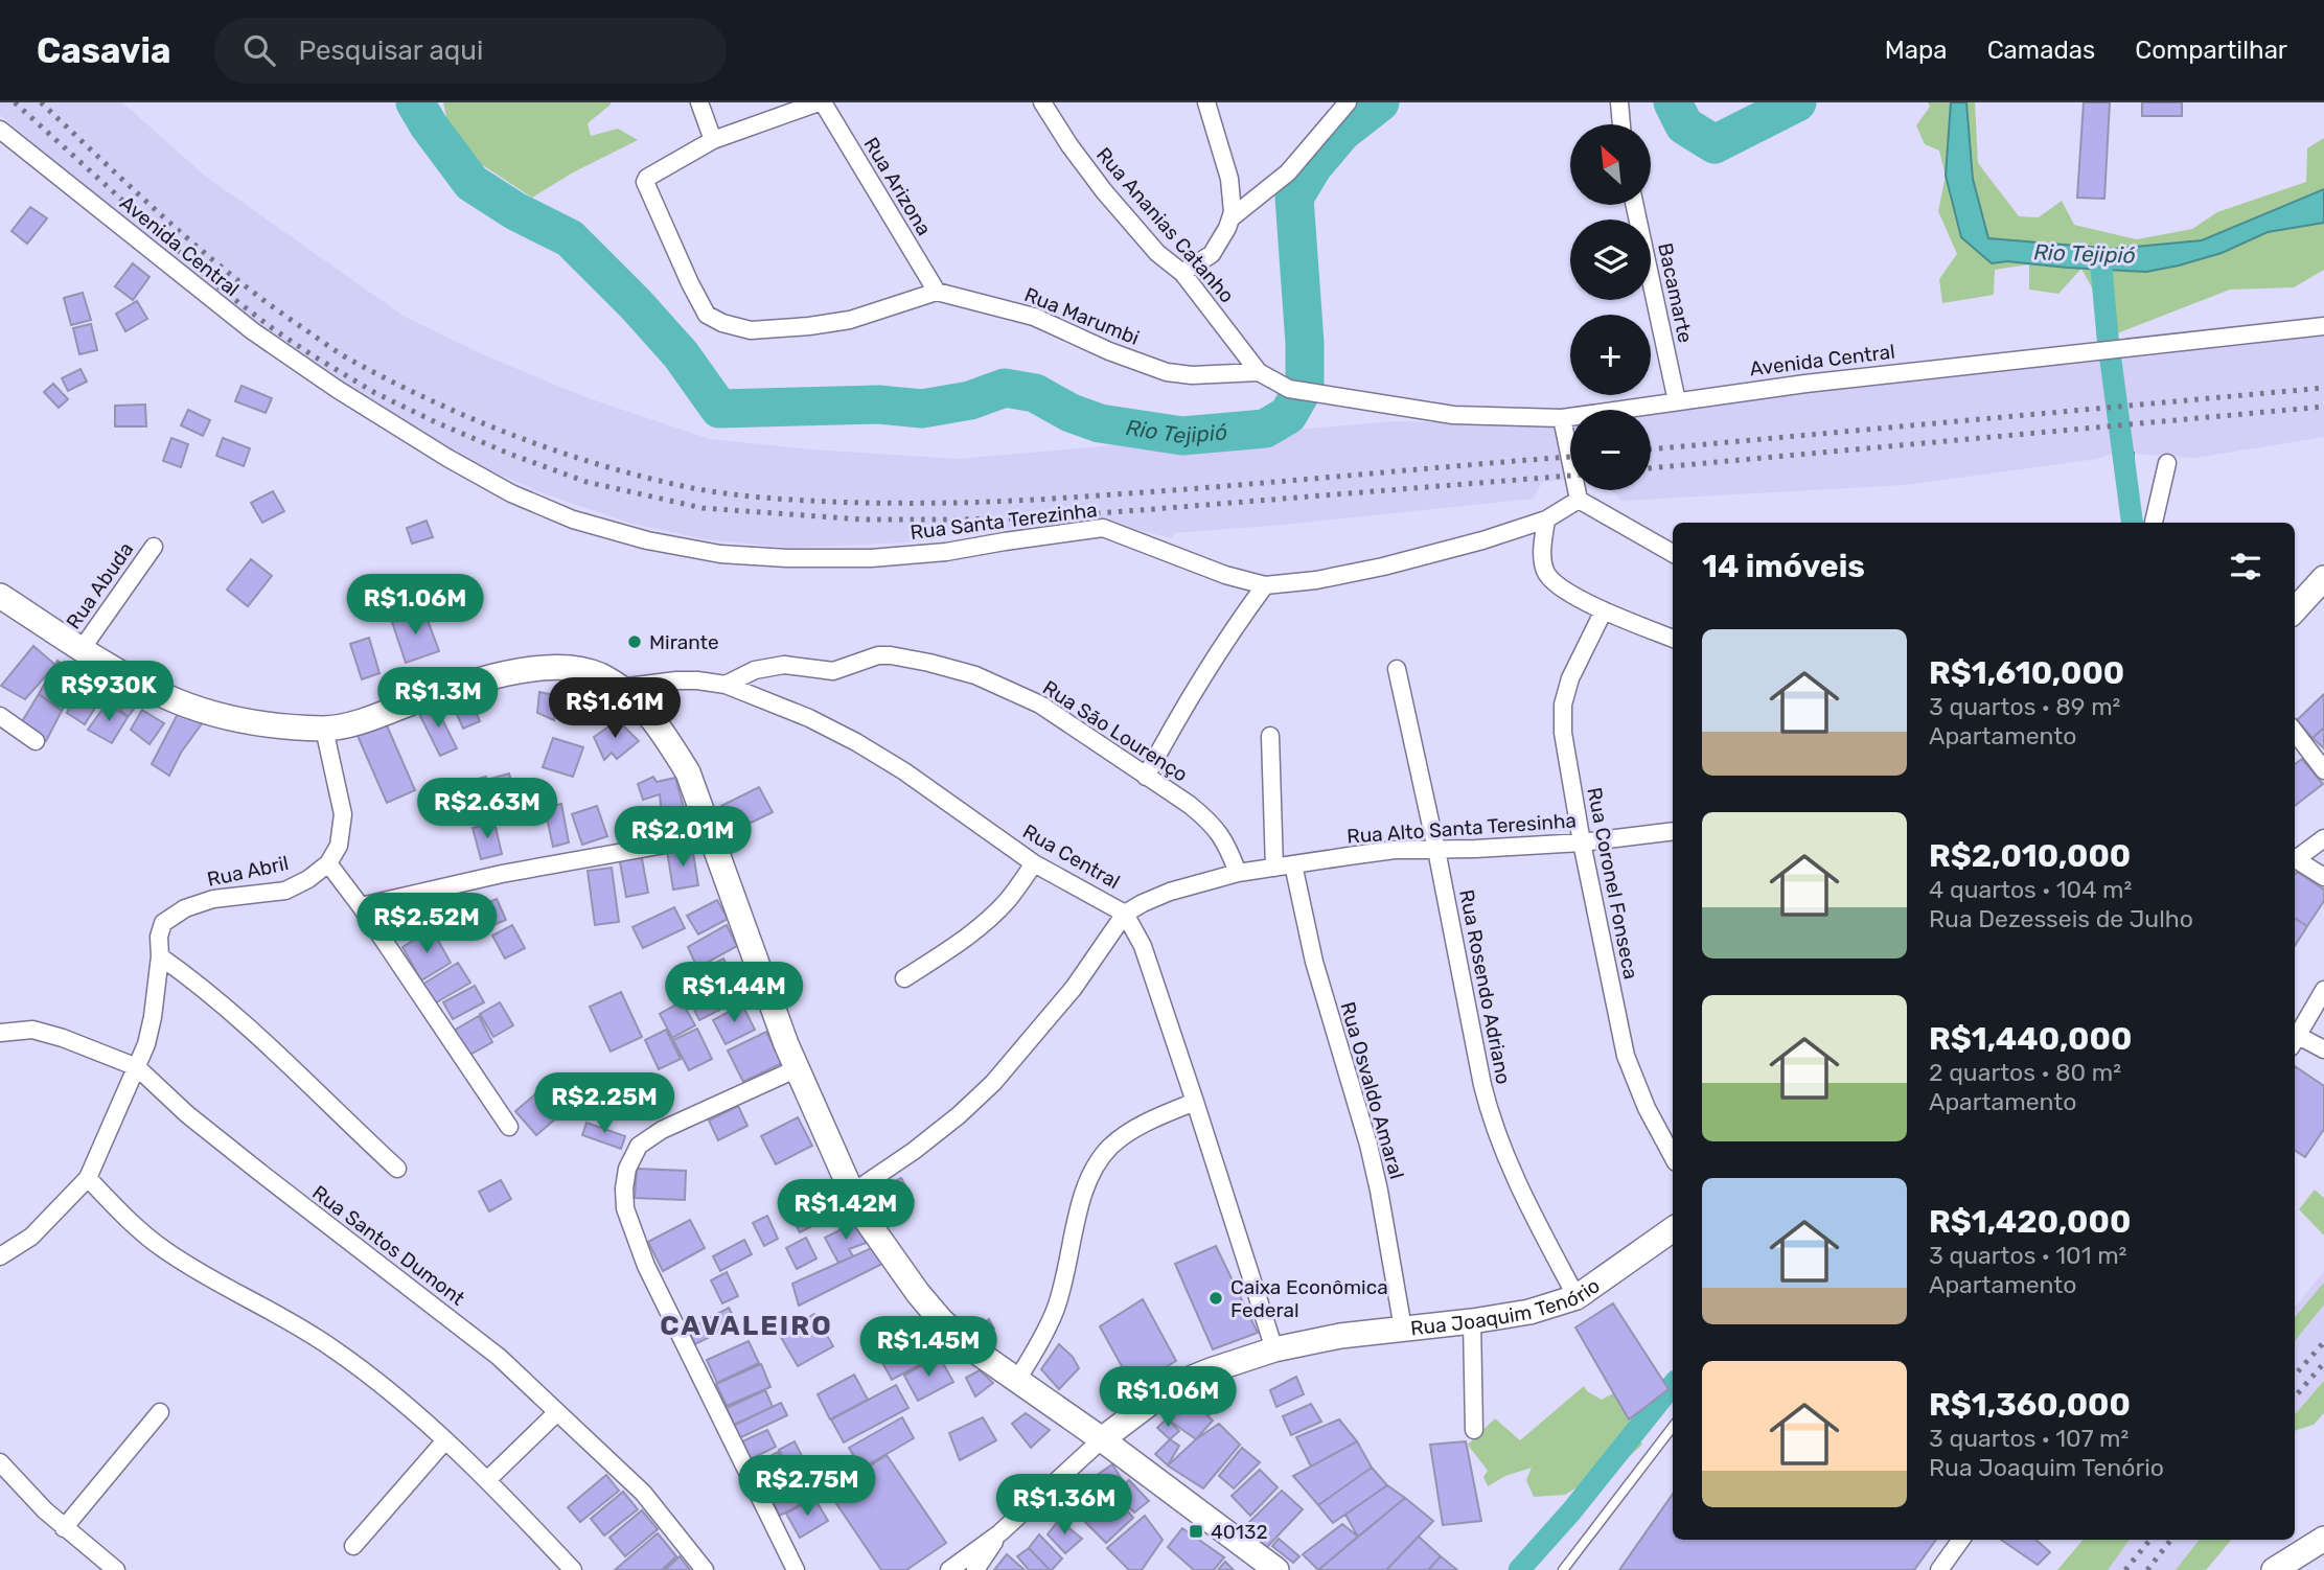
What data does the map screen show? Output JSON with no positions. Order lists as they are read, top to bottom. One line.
{"streets":{"main road":["Rua Joaquim Tenório"],"street":["Rua Arizona","Rua Ananias Catanho","Avenida Central","Bacamarte","Rua Marumbi","Rua Santa Terezinha","Rua Abuda","Rua São Lourenço","Rua Alto Santa Teresinha","Rua Central","Rua Abril","Rua Coronel Fonseca","Rua Rosendo Adriano","Rua Osvaldo Amaral","Rua Santos Dumont"]},"crossings":[["Rua Arizona","Rua Marumbi"],["Rua Ananias Catanho","Avenida Central"],["Rua Ananias Catanho","Rua Marumbi"],["Avenida Central","Bacamarte"],["Avenida Central","Rua Marumbi"],["Avenida Central","Rua Santa Terezinha"],["Rua São Lourenço","Rua Alto Santa Teresinha"],["Rua São Lourenço","Rua Central"],["Rua Alto Santa Teresinha","Rua Central"],["Rua Alto Santa Teresinha","Rua Coronel Fonseca"],["Rua Alto Santa Teresinha","Rua Rosendo Adriano"],["Rua Alto Santa Teresinha","Rua Osvaldo Amaral"],["Rua Central","Rua Joaquim Tenório"],["Rua Abril","Rua Santos Dumont"],["Rua Rosendo Adriano","Rua Joaquim Tenório"],["Rua Osvaldo Amaral","Rua Joaquim Tenório"]],"districts":["CAVALEIRO"],"water":["Rio Tejipió"],"places":{"other":["Mirante","Caixa Econômica Federal"],"transit":["40132"]},"north":"top left","page":{"header":"Casavia","search":"Pesquisar aqui","nav":["Mapa","Camadas","Compartilhar"],"map_buttons":["+","−"],"heading":"14 imóveis","price":["R$1.06M","R$930K","R$1.3M","R$1.61M","R$2.63M","R$2.01M","R$2.52M","R$1.44M","R$2.25M","R$1.42M","R$1.45M","R$1.06M","R$2.75M","R$1.36M"],"list":[{"name":"R$1,610,000","note":"3 quartos · 89 m² · Apartamento"},{"name":"R$2,010,000","note":"4 quartos · 104 m² · Rua Dezesseis de Julho"},{"name":"R$1,440,000","note":"2 quartos · 80 m² · Apartamento"},{"name":"R$1,420,000","note":"3 quartos · 101 m² · Apartamento"},{"name":"R$1,360,000","note":"3 quartos · 107 m² · Rua Joaquim Tenório"}]}}
